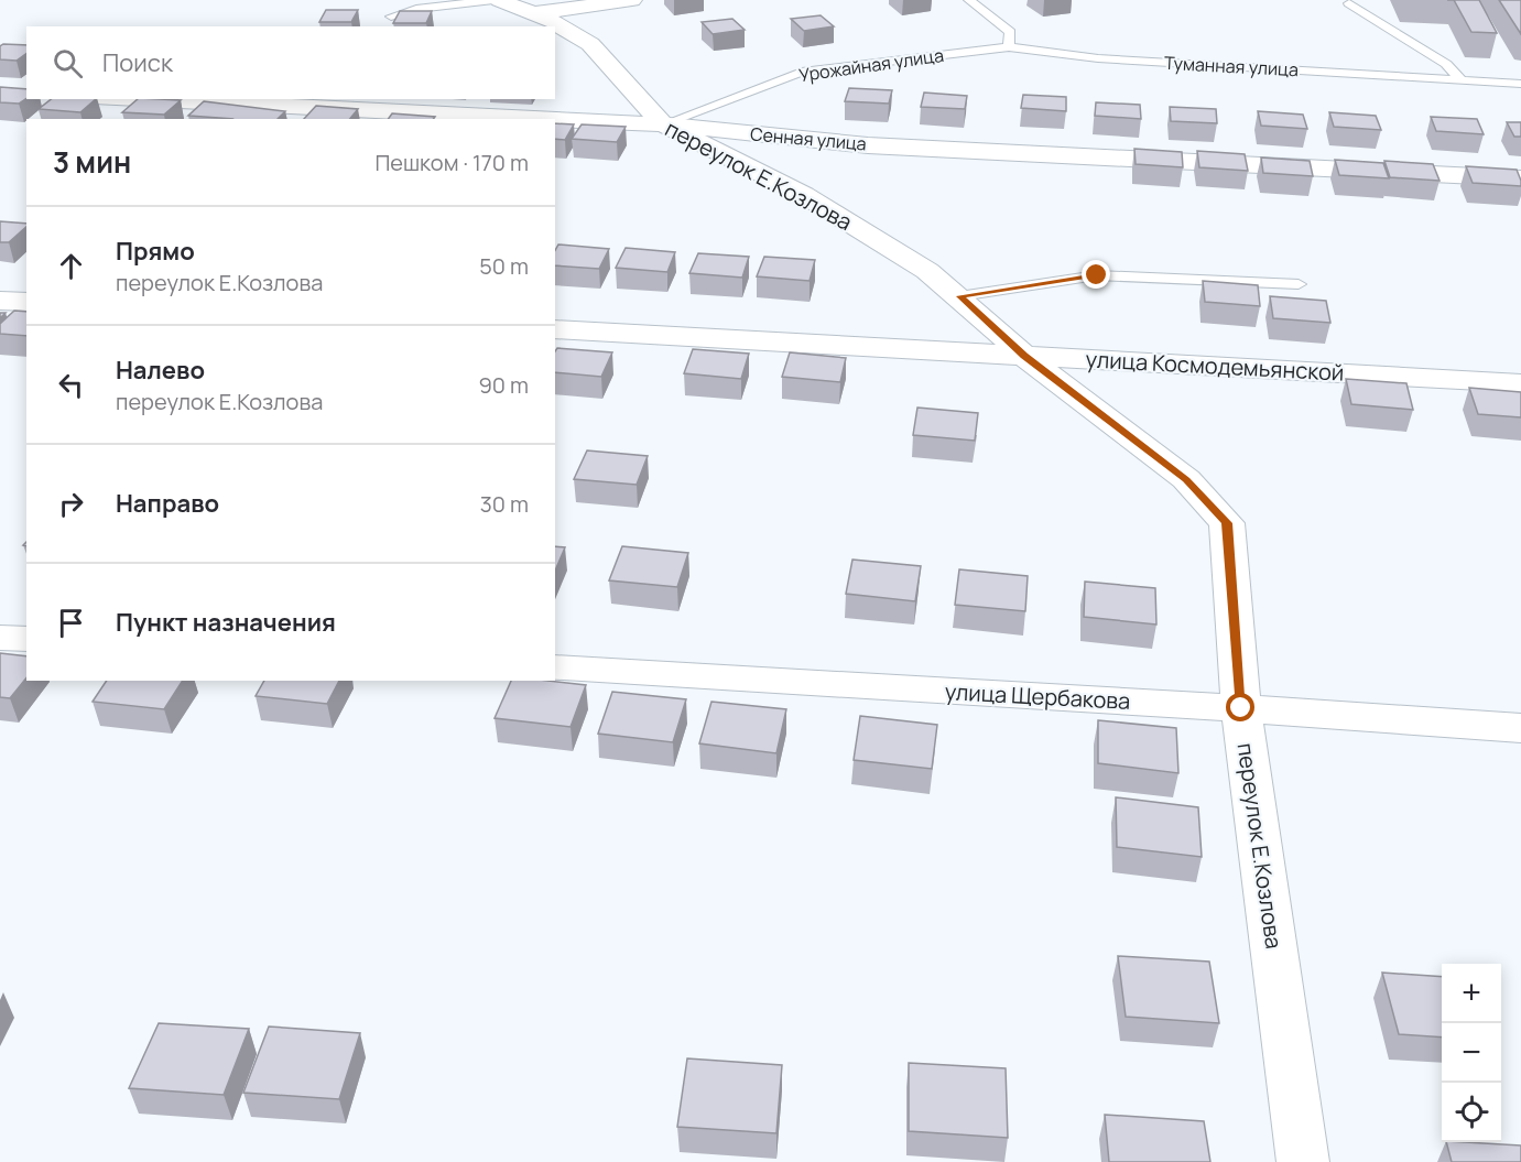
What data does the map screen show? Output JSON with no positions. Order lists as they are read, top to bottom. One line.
{"streets":{"street":["Сенная улица","переулок Е.Козлова","улица Космодемьянской","улица Щербакова"],"lane":["Урожайная улица","Туманная улица"]},"crossings":[["Урожайная улица","Туманная улица"],["Урожайная улица","Сенная улица"],["Урожайная улица","переулок Е.Козлова"],["Сенная улица","переулок Е.Козлова"],["переулок Е.Козлова","улица Космодемьянской"],["переулок Е.Козлова","улица Щербакова"]],"page":{"search":"Поиск","heading":["3 мин","Пешком · 170 m"],"list":[["Прямо","переулок Е.Козлова","50 m"],["Налево","переулок Е.Козлова","90 m"],["Направо","30 m"],"Пункт назначения"],"map_buttons":["+","−"]}}
